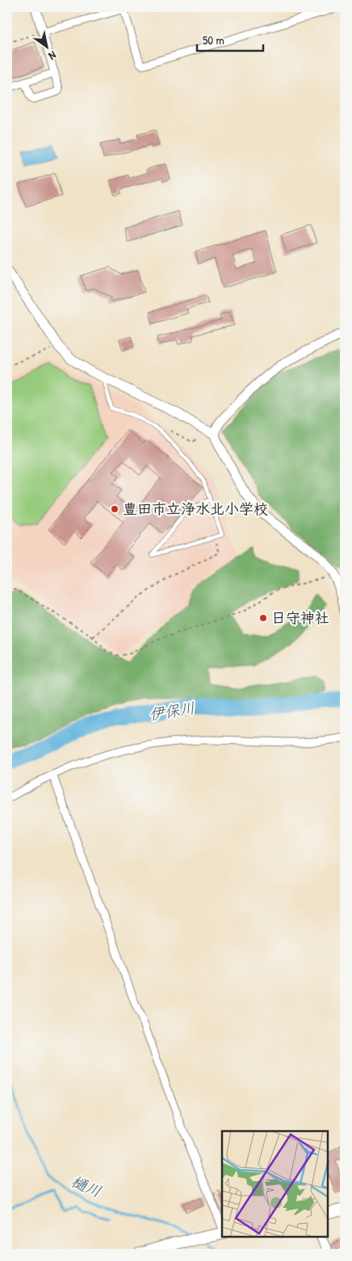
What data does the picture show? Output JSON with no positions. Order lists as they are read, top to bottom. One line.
{"water":["伊保川","樋川"],"places":["豊田市立浄水北小学校","日守神社"],"scale_bar":"50 m","north":"bottom right"}
